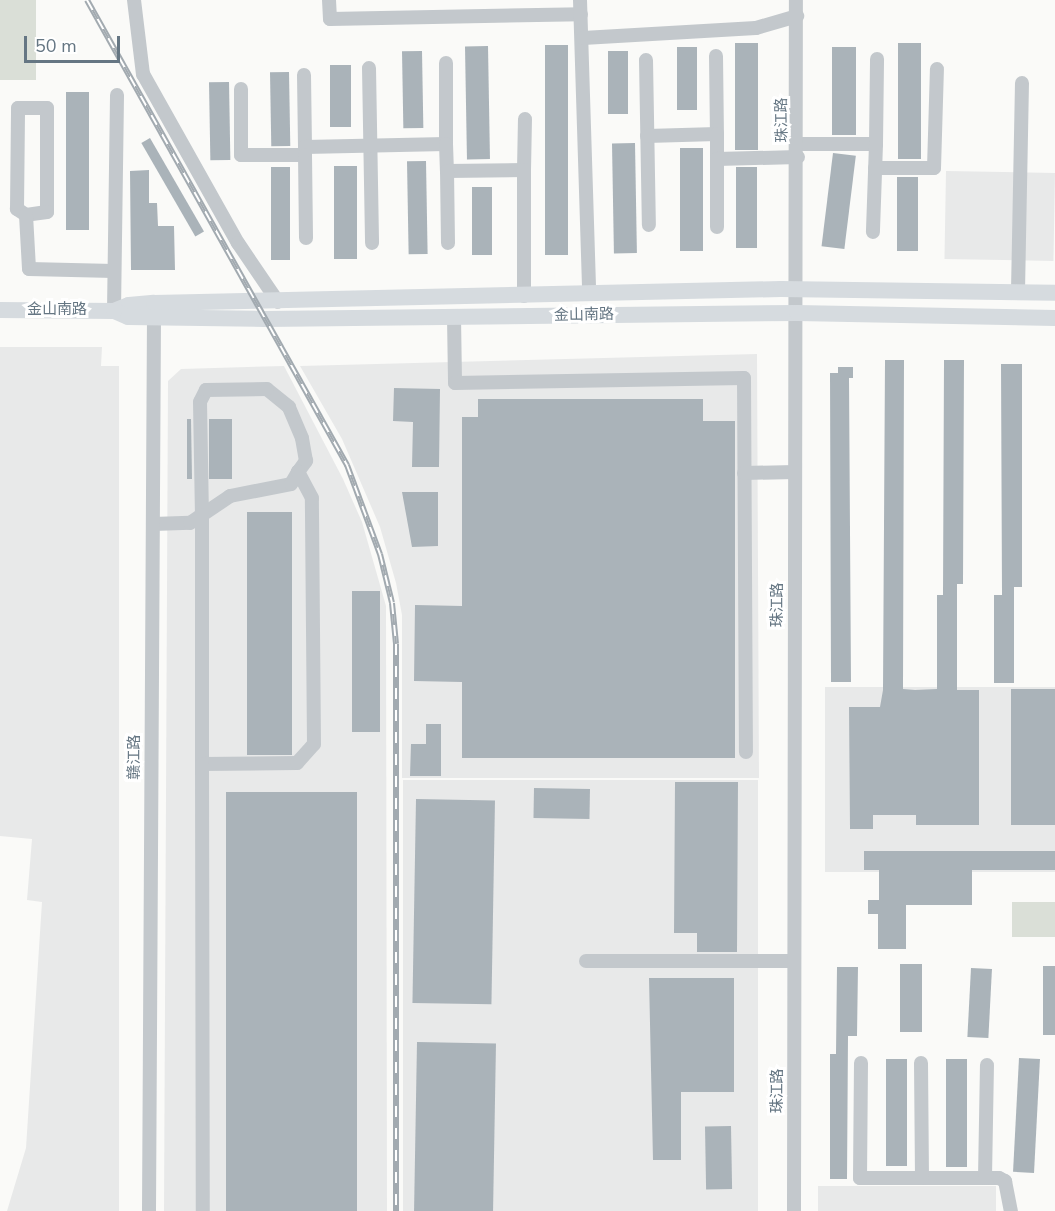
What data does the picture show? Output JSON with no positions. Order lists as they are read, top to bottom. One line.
{"streets":{"main road":["金山南路"],"street":["珠江路","赣江路"]},"crossings":[["珠江路","金山南路"],["金山南路","赣江路"]],"scale_bar":"50 m"}
